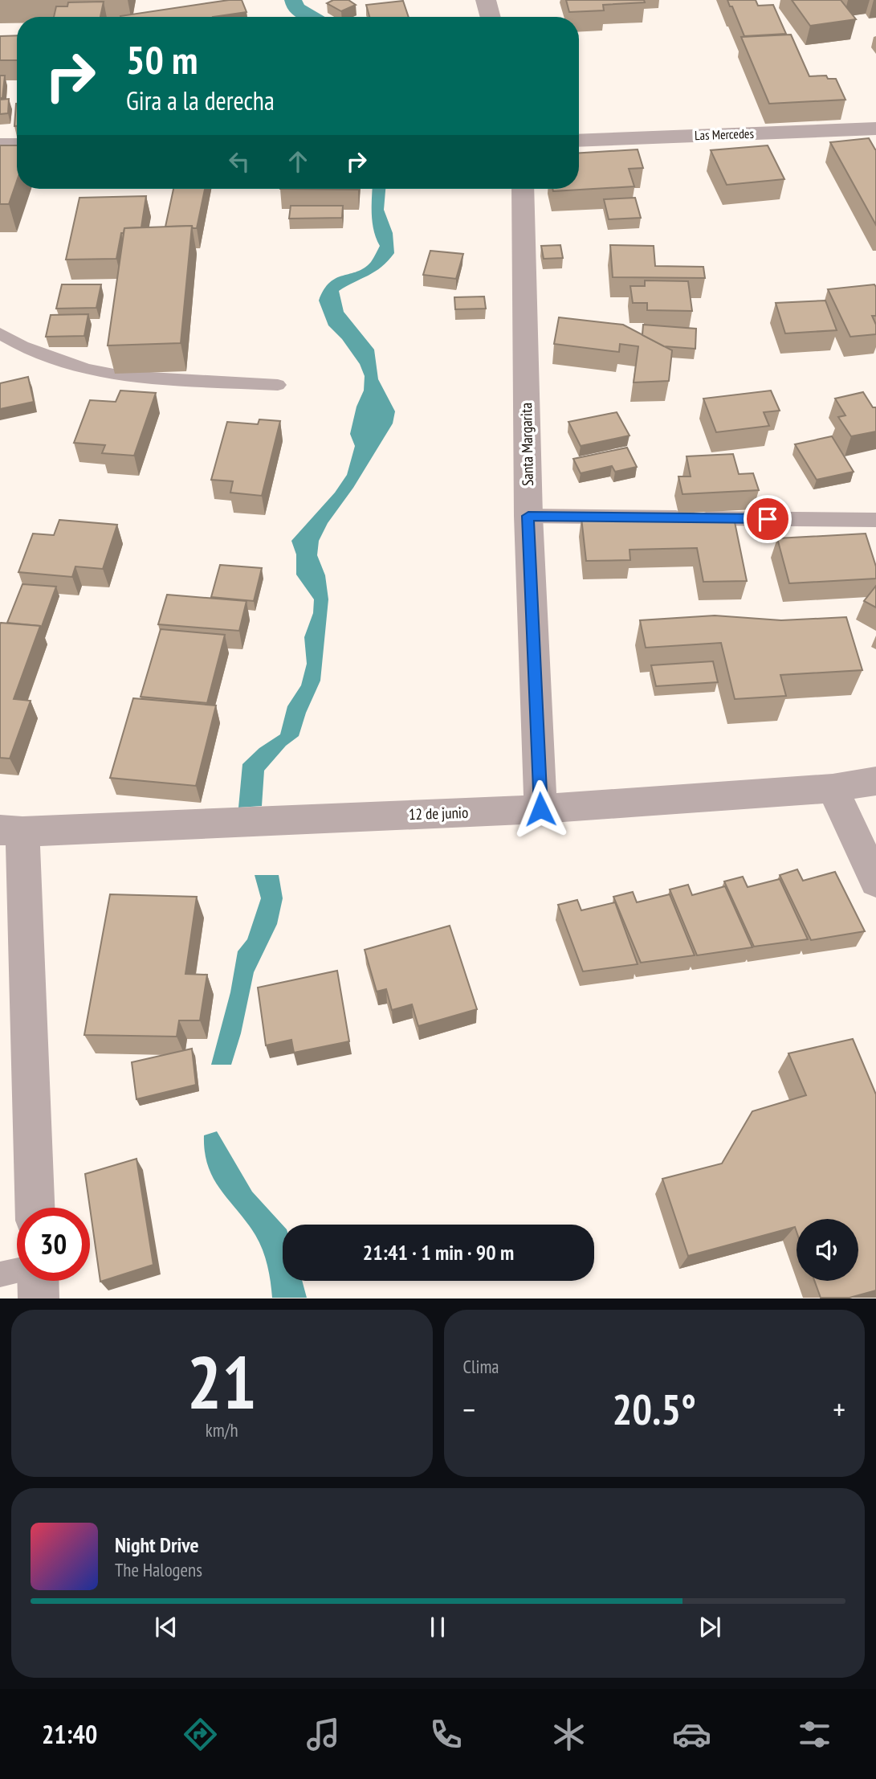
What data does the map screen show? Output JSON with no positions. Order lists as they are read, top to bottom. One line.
{"streets":{"street":["Las Mercedes","Santa Margarita","12 de junio"]},"crossings":[["Santa Margarita","12 de junio"]],"page":{"turn":["50 m","Gira a la derecha"],"limit":"30","trip":"21:41 · 1 min · 90 m","tile":[["21","km/h"],"Clima"],"heat":["−","20.5°","+"],"song":["Night Drive","The Halogens"],"tabs":"21:40"}}
